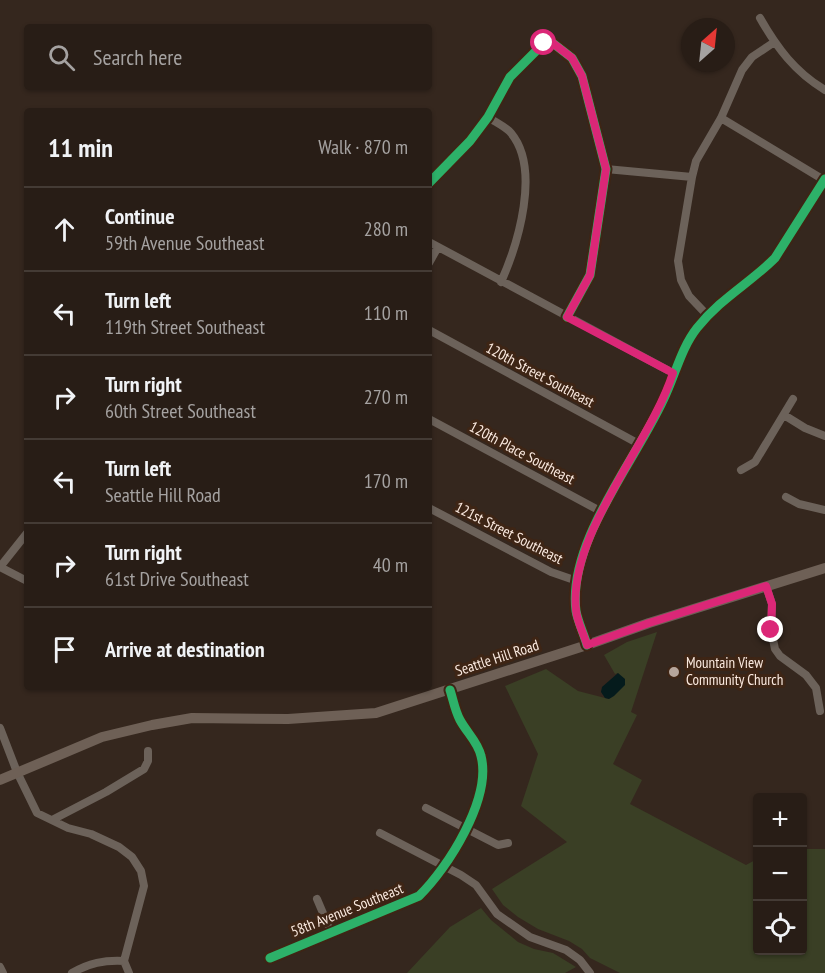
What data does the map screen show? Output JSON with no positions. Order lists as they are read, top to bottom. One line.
{"streets":{"main road":["Seattle Hill Road"],"street":["120th Street Southeast","120th Place Southeast","121st Street Southeast","58th Avenue Southeast"]},"crossings":[["Seattle Hill Road","58th Avenue Southeast"]],"places":["Mountain View Community Church"],"north":"top right","page":{"search":"Search here","heading":["11 min","Walk · 870 m"],"list":[["Continue","59th Avenue Southeast","280 m"],["Turn left","119th Street Southeast","110 m"],["Turn right","60th Street Southeast","270 m"],["Turn left","Seattle Hill Road","170 m"],["Turn right","61st Drive Southeast","40 m"],"Arrive at destination"],"map_buttons":["+","−"]}}
